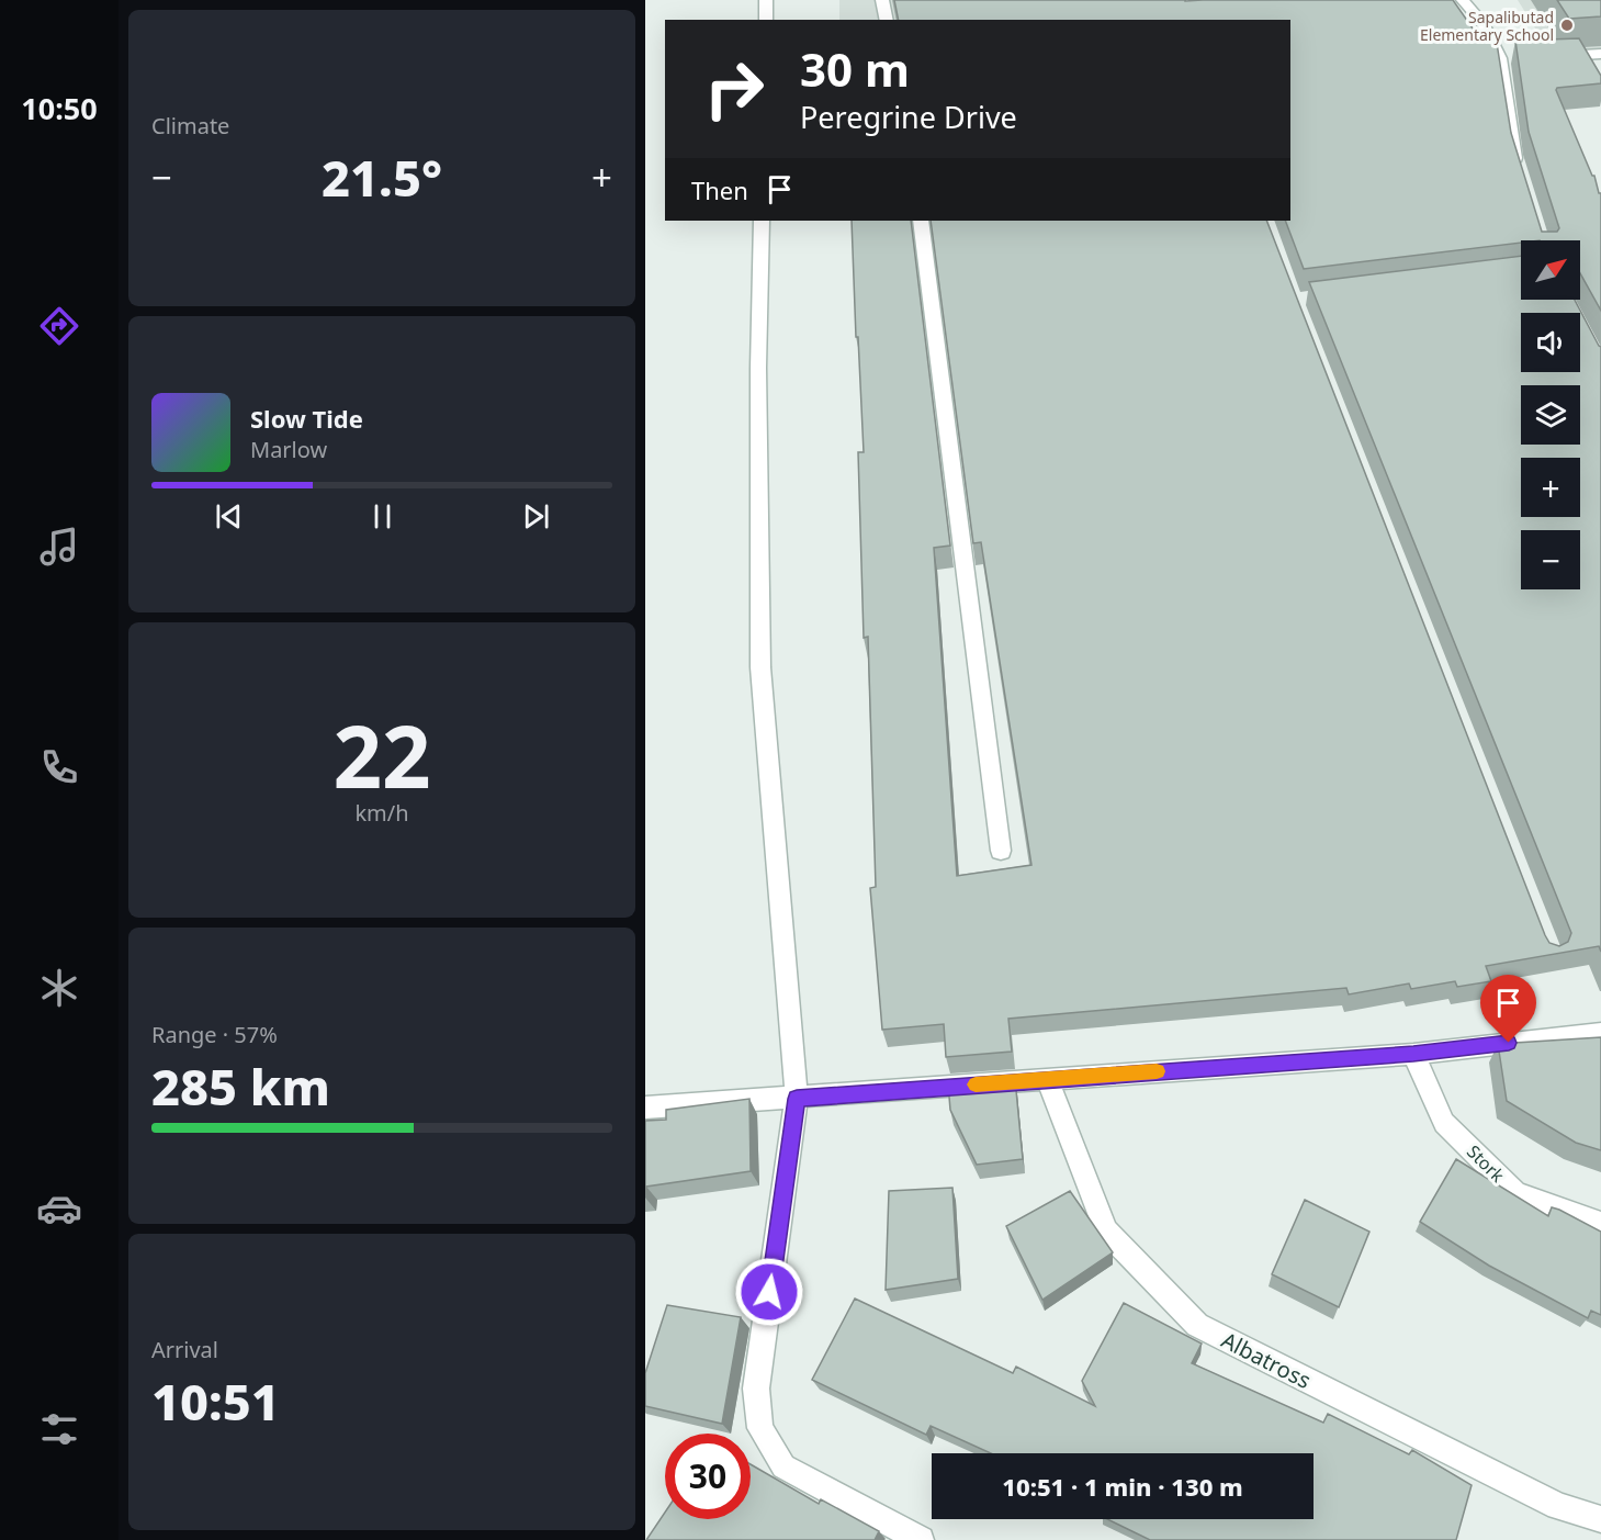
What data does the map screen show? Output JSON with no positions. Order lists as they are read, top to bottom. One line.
{"streets":{"street":["Stork","Albatross"]},"places":["Sapalibutad Elementary School"],"north":"top right","page":{"tabs":"10:50","tile":["Climate",["22","km/h"],["Range · 57%","285 km"],["Arrival","10:51"]],"turn":["30 m","Peregrine Drive"],"heat":["−","21.5°","+"],"then":"Then","map_buttons":["+","−"],"song":["Slow Tide","Marlow"],"limit":"30","trip":"10:51 · 1 min · 130 m"}}
